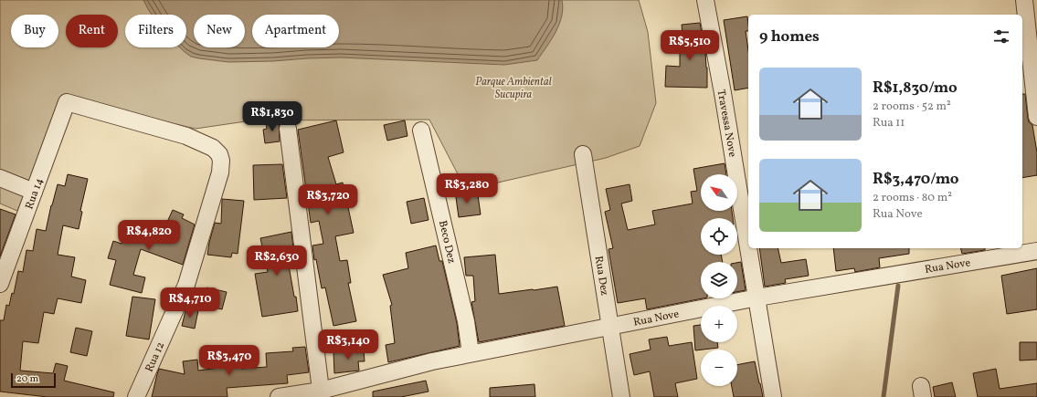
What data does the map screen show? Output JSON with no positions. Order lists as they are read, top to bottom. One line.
{"streets":{"street":["Travessa Nove","Rua 14","Beco Dez","Rua Nove","Rua Dez","Rua 12"]},"crossings":[["Travessa Nove","Rua Nove"],["Rua 14","Rua 12"],["Beco Dez","Rua Nove"],["Rua Nove","Rua Dez"]],"parks":["Parque Ambiental Sucupira"],"scale_bar":"20 m","north":"top left","page":{"chip":["Buy","Rent","Filters","New","Apartment"],"heading":"9 homes","price":["R$5,510","R$1,830","R$3,280","R$3,720","R$4,820","R$2,630","R$4,710","R$3,140","R$3,470"],"list":[{"name":"R$1,830/mo","note":"2 rooms · 52 m² · Rua 11"},{"name":"R$3,470/mo","note":"2 rooms · 80 m² · Rua Nove"}],"map_buttons":["+","−"],"scale":"20 m"}}
